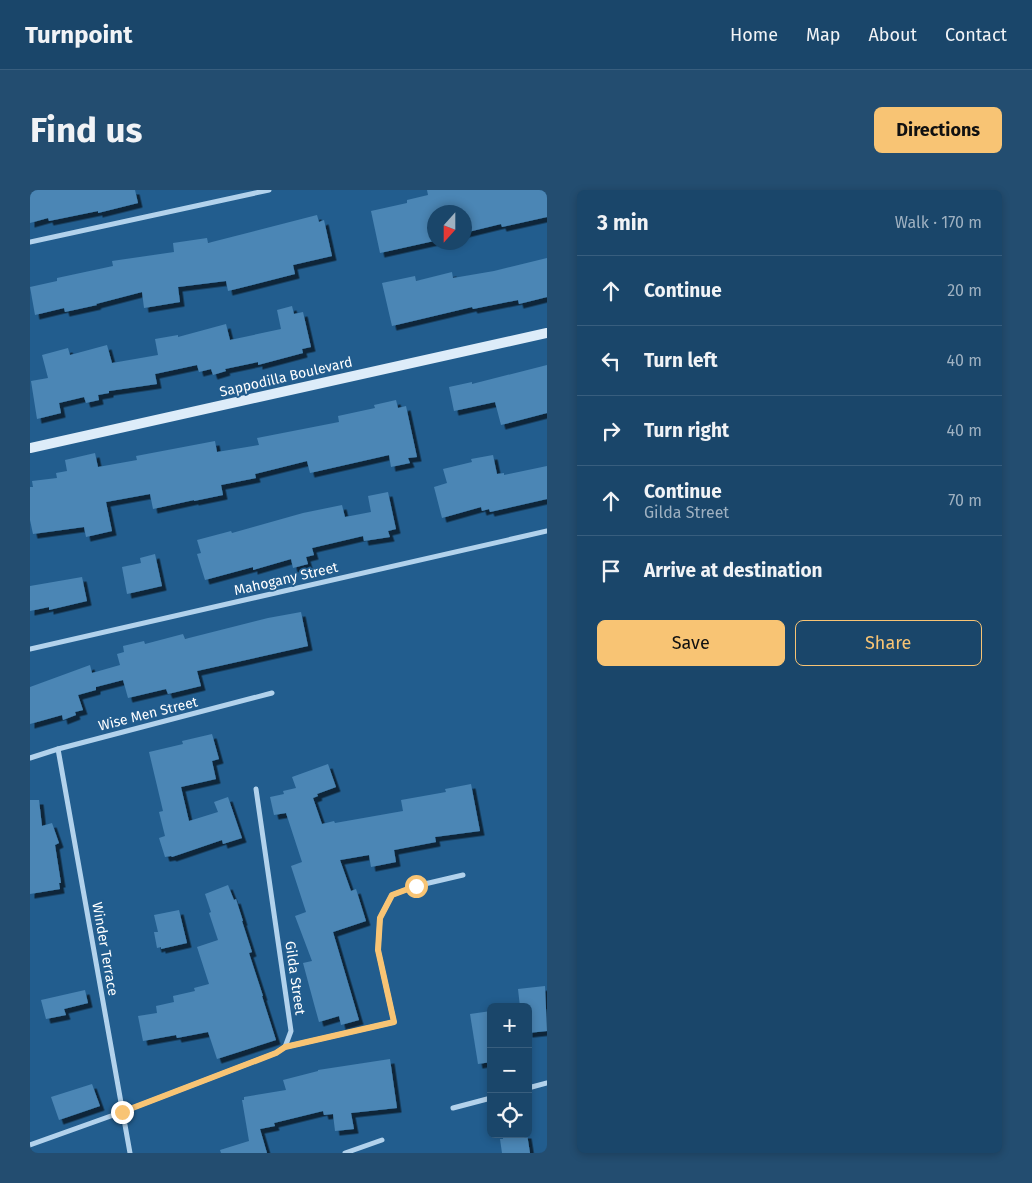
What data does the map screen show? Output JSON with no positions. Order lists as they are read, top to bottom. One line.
{"streets":{"street":["Sappodilla Boulevard","Mahogany Street","Wise Men Street","Winder Terrace","Gilda Street"]},"crossings":[["Wise Men Street","Winder Terrace"]],"north":"bottom","page":{"header":"Turnpoint","nav":["Home","Map","About","Contact"],"buttons":["Directions",["Save","Share"]],"title":"Find us","heading":["3 min","Walk · 170 m"],"list":[["Continue","20 m"],["Turn left","40 m"],["Turn right","40 m"],["Continue","Gilda Street","70 m"],"Arrive at destination"],"map_buttons":["+","−"]}}
